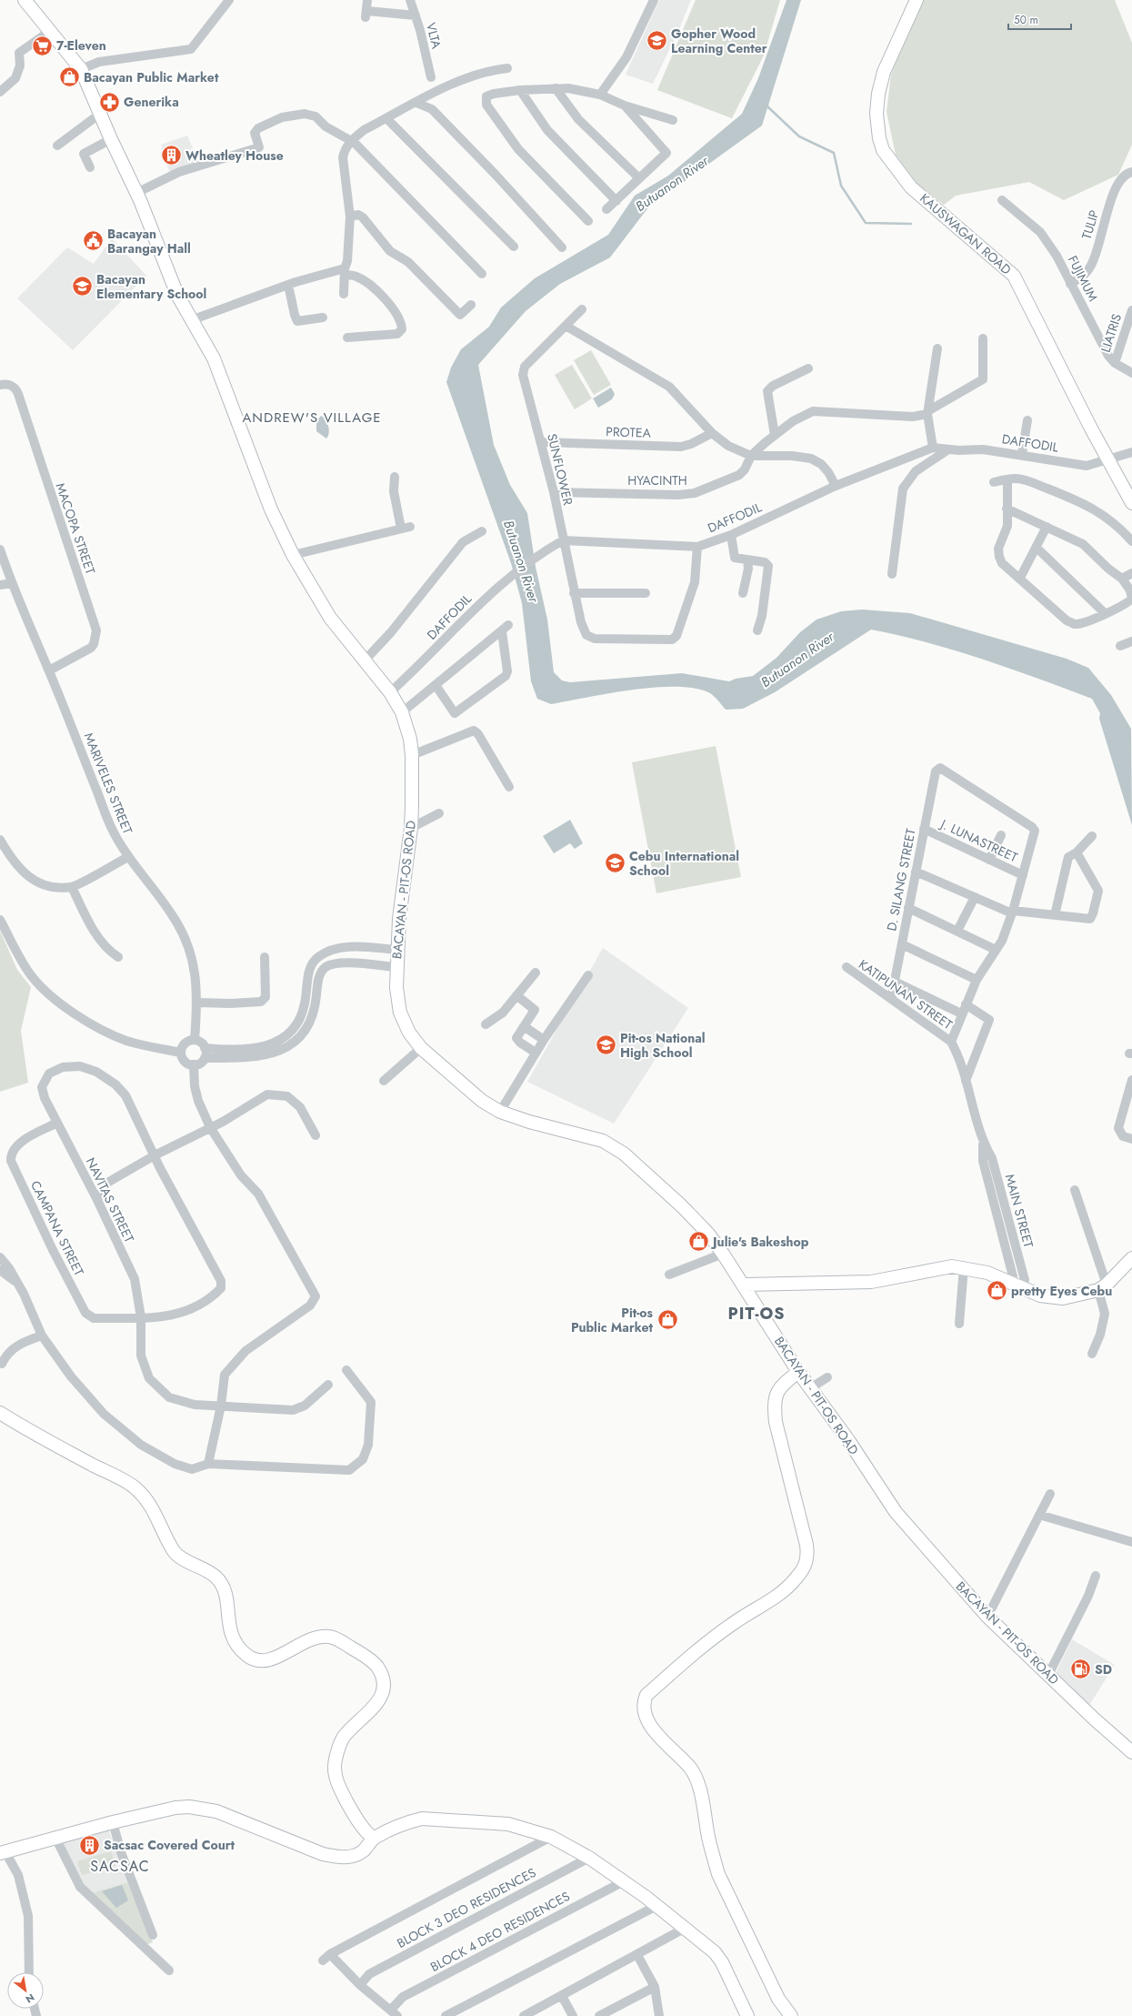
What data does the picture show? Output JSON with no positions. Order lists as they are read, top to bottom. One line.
{"streets":{"street":["VLTA","TULIP","KAUSWAGAN ROAD","FUJIMUM","LIATRIS","PROTEA","DAFFODIL","SUNFLOWER","HYACINTH","MACOPA STREET","MARIVELES STREET","J. LUNASTREET","D. SILANG STREET","BACAYAN - PIT-OS ROAD","KATIPUNAN STREET","NAVITAS STREET","MAIN STREET","CAMPANA STREET","BLOCK 3 DEO RESIDENCES","BLOCK 4 DEO RESIDENCES"]},"crossings":[["TULIP","FUJIMUM"],["KAUSWAGAN ROAD","DAFFODIL"],["FUJIMUM","LIATRIS"],["PROTEA","SUNFLOWER"],["DAFFODIL","SUNFLOWER"],["DAFFODIL","BACAYAN - PIT-OS ROAD"],["SUNFLOWER","HYACINTH"],["MACOPA STREET","MARIVELES STREET"],["J. LUNASTREET","D. SILANG STREET"],["D. SILANG STREET","KATIPUNAN STREET"],["KATIPUNAN STREET","MAIN STREET"],["NAVITAS STREET","CAMPANA STREET"]],"districts":["ANDREW'S VILLAGE","PIT-OS","SACSAC"],"water":["Butuanon River"],"places":{"school or university":["Gopher Wood Learning Center","Bacayan Elementary School","Cebu International School","Pit-os National High School"],"supermarket":["7-Eleven"],"shop":["Bacayan Public Market","Julie's Bakeshop","pretty Eyes Cebu","Pit-os Public Market"],"pharmacy":["Generika"],"building":["Wheatley House","Sacsac Covered Court"],"public building":["Bacayan Barangay Hall"],"fuel station":["SD"]},"scale_bar":"50 m","north":"bottom right"}
